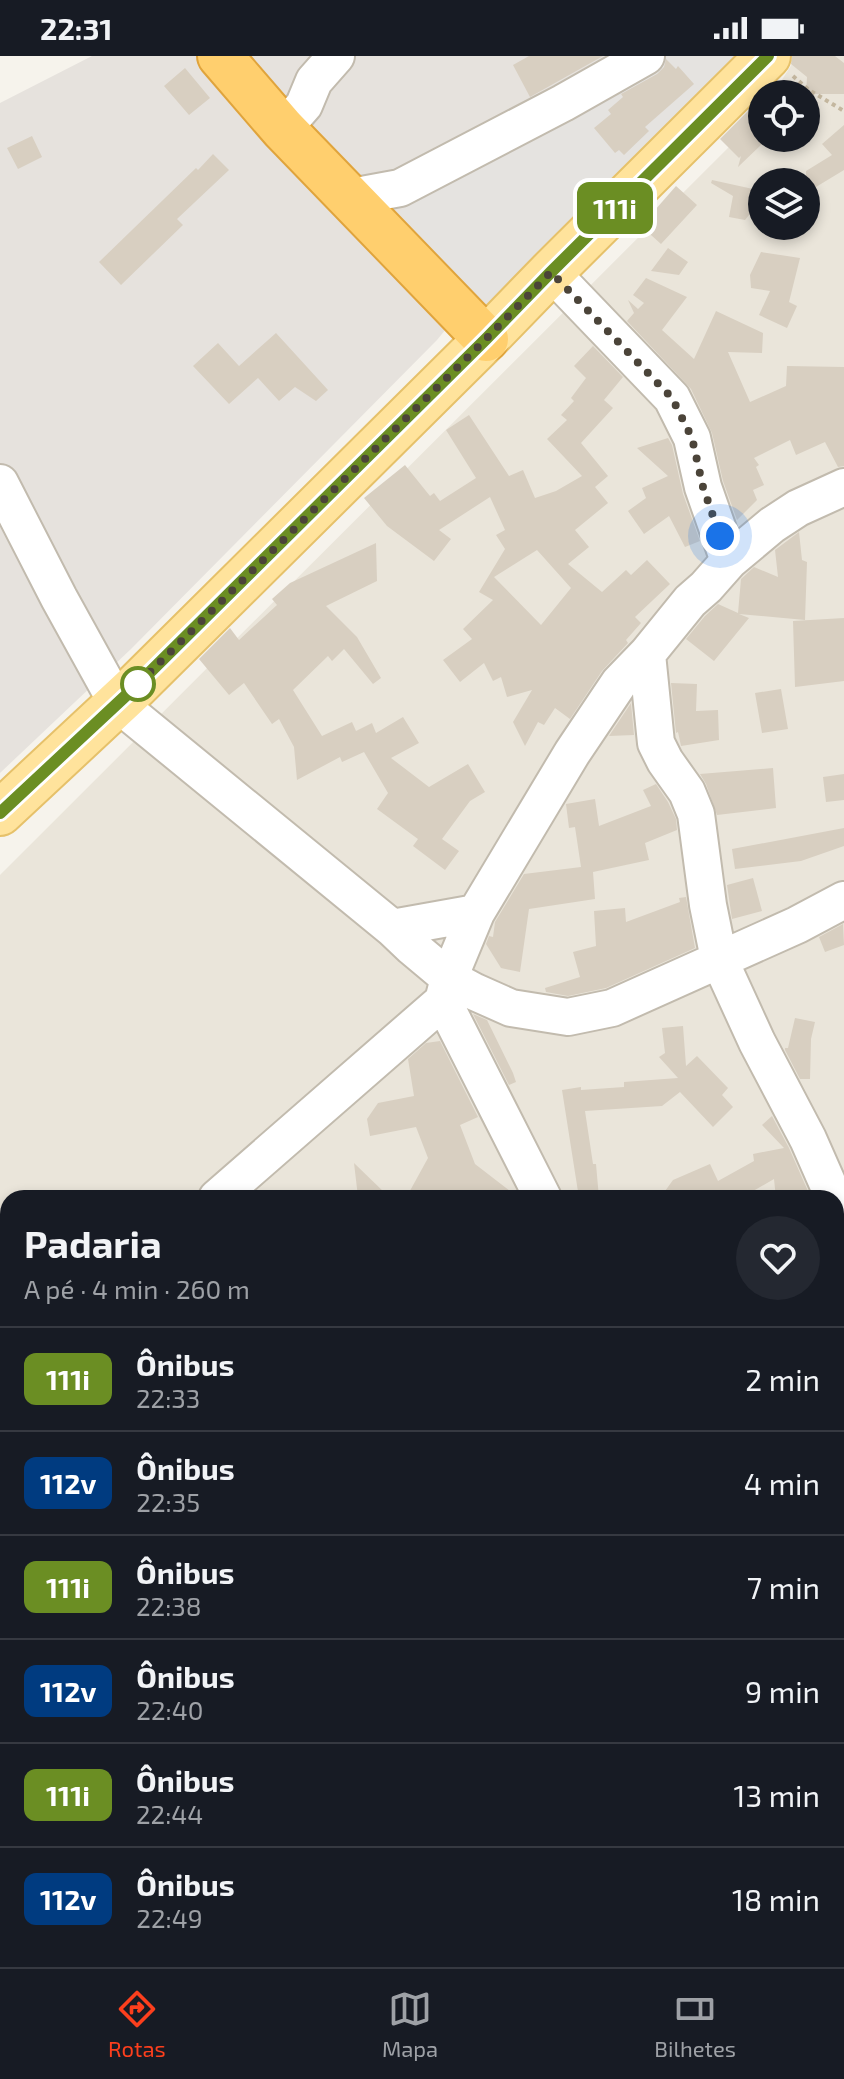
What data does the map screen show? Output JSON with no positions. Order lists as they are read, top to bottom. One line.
{"lines":["bus line 111i"],"page":{"status":"22:31","on_map":"111i","heading":["Padaria","A pé · 4 min · 260 m"],"list":[{"mark":"111i","name":"Ônibus","note":"22:33","value":"2 min"},{"mark":"112v","name":"Ônibus","note":"22:35","value":"4 min"},{"mark":"111i","name":"Ônibus","note":"22:38","value":"7 min"},{"mark":"112v","name":"Ônibus","note":"22:40","value":"9 min"},{"mark":"111i","name":"Ônibus","note":"22:44","value":"13 min"},{"mark":"112v","name":"Ônibus","note":"22:49","value":"18 min"}],"tabs":["Rotas","Mapa","Bilhetes"]}}
